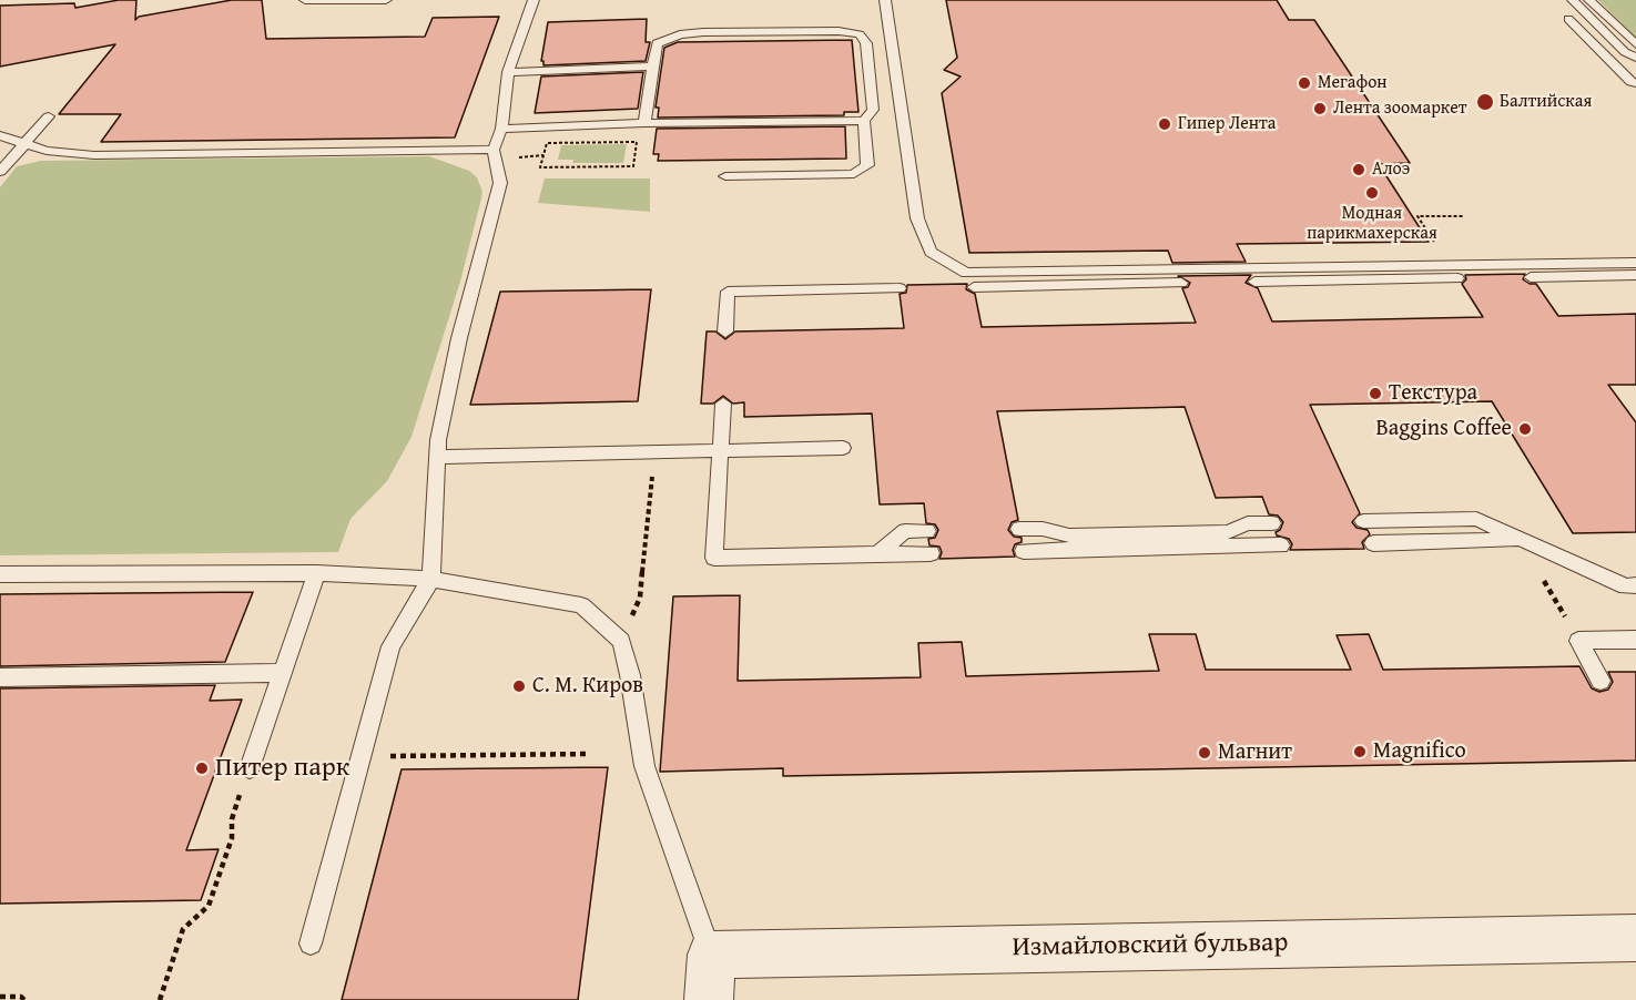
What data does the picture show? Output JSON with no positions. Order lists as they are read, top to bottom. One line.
{"streets":{"street":["Измайловский бульвар"]},"places":["Мегафон","Балтийская","Лента зоомаркет","Гипер Лента","Алоэ","Модная парикмахерская","Текстура","Baggins Coffee","С. М. Киров","Magnifico","Магнит","Питер парк"]}
